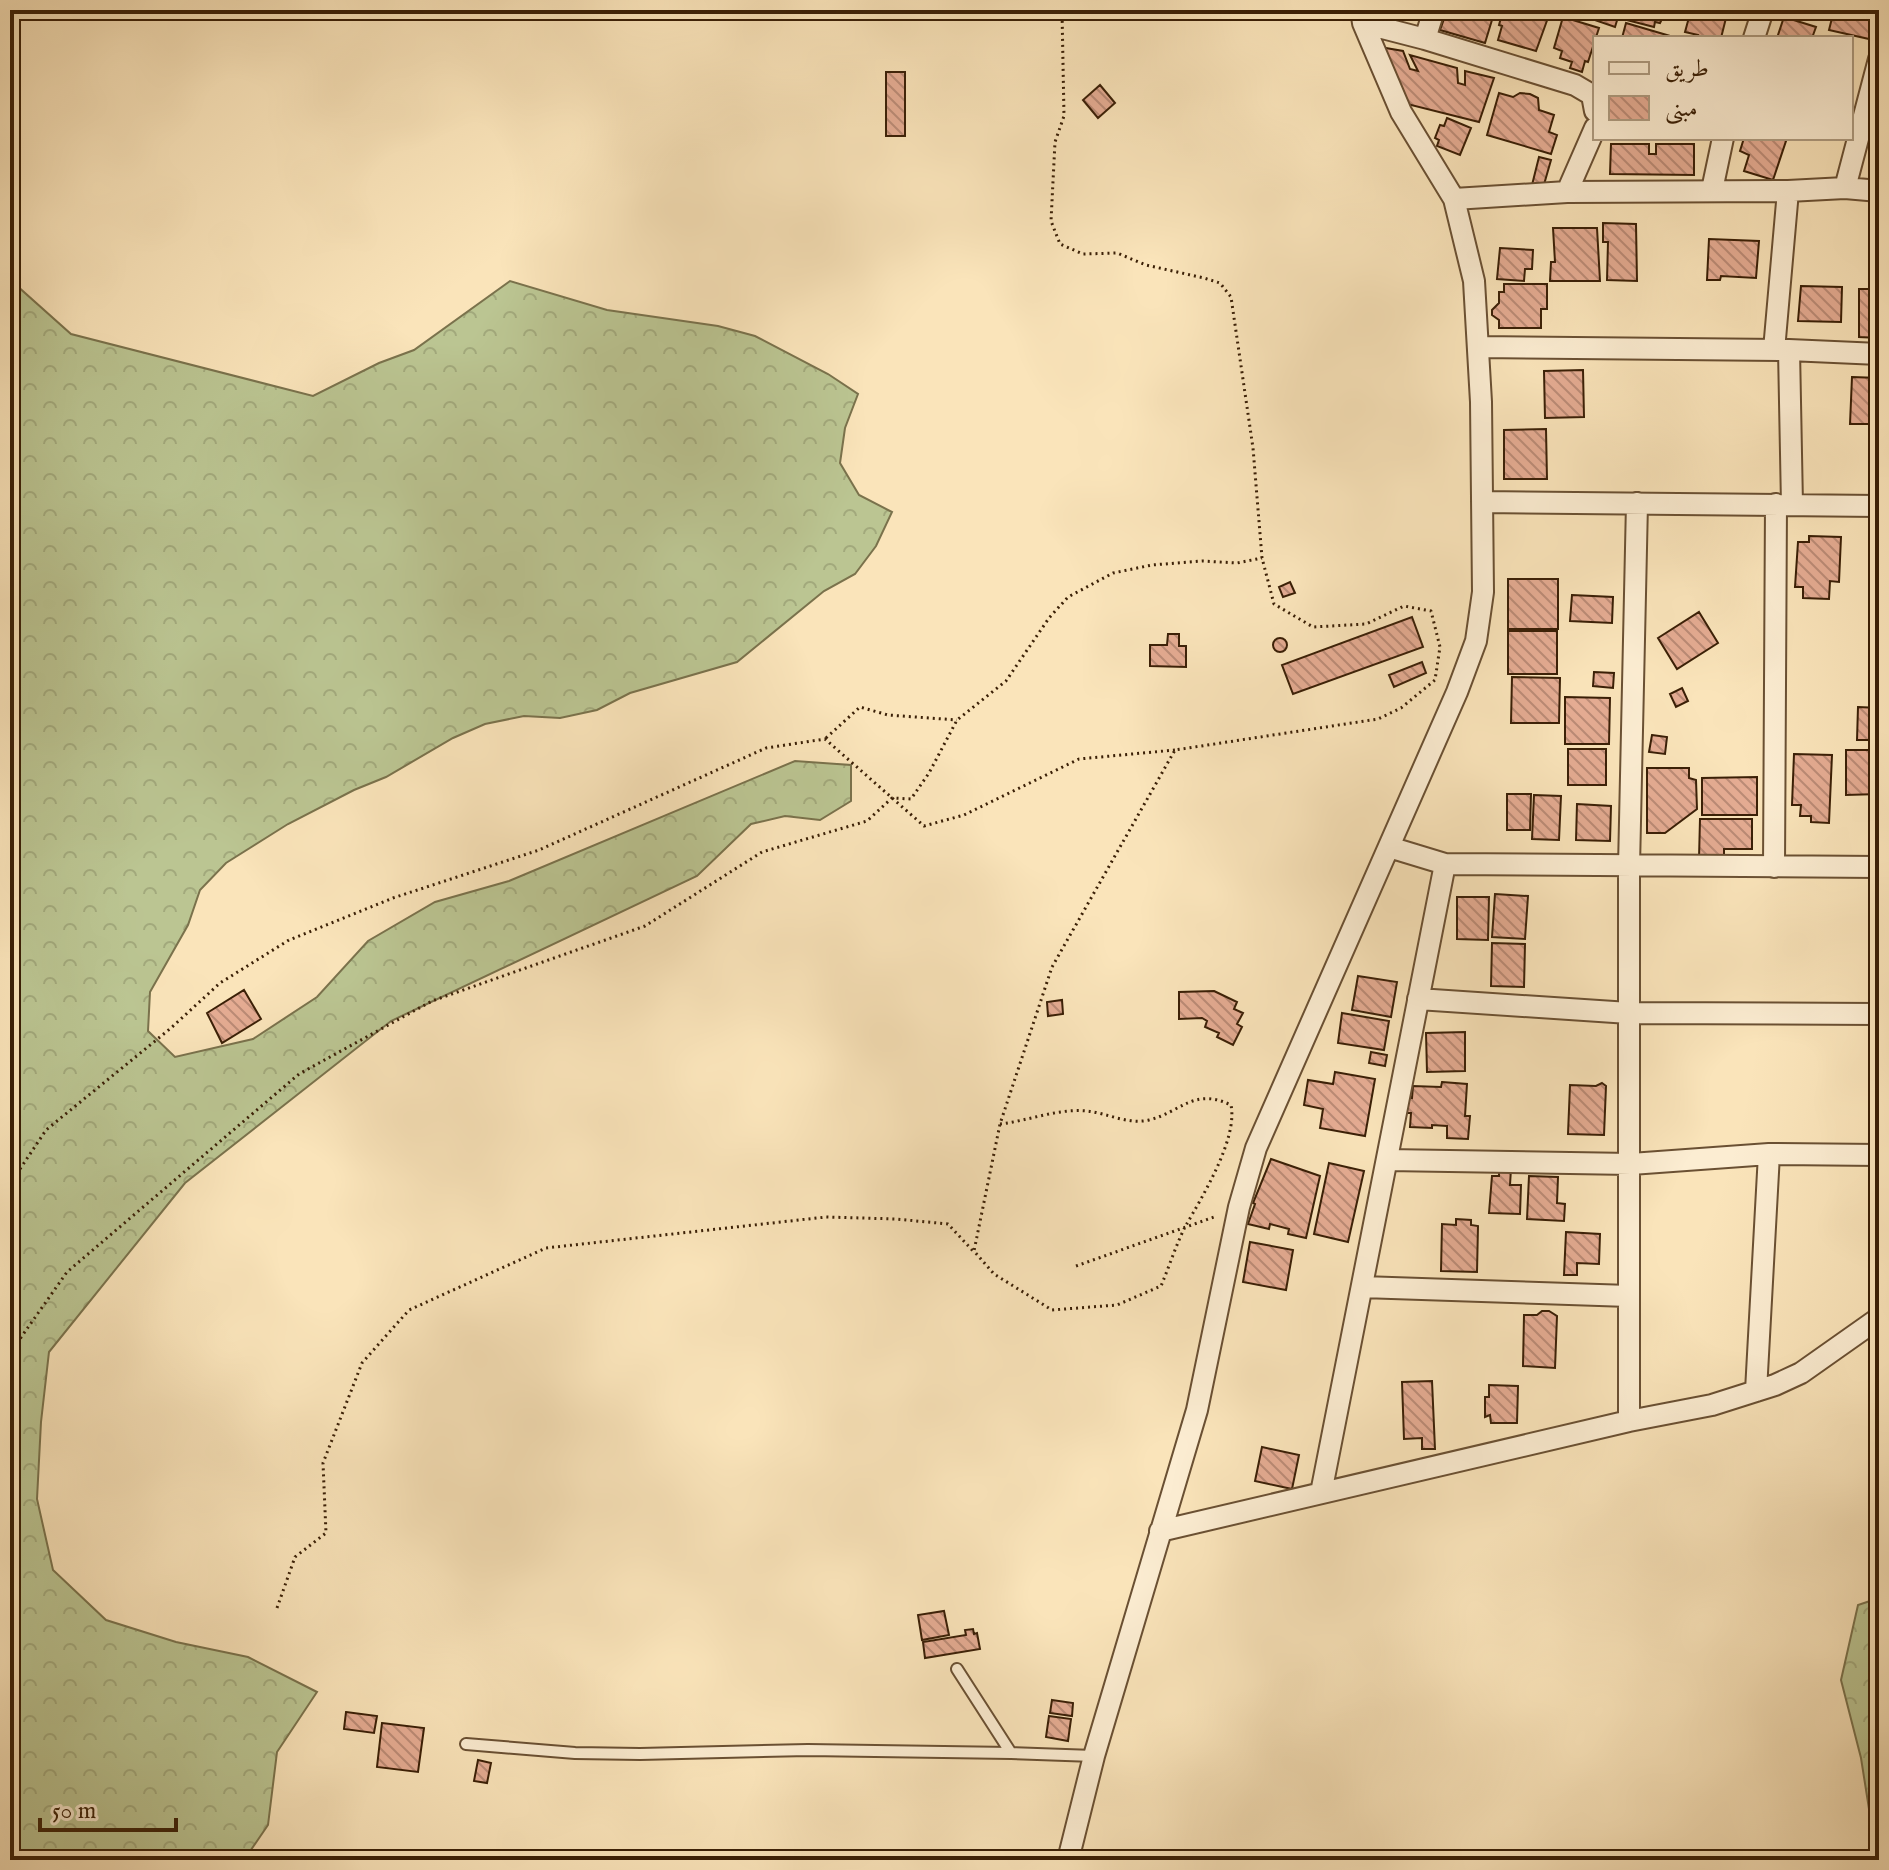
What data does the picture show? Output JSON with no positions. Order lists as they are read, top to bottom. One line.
{"legend":["طريق","مبنى"],"scale_bar":"50 m"}
